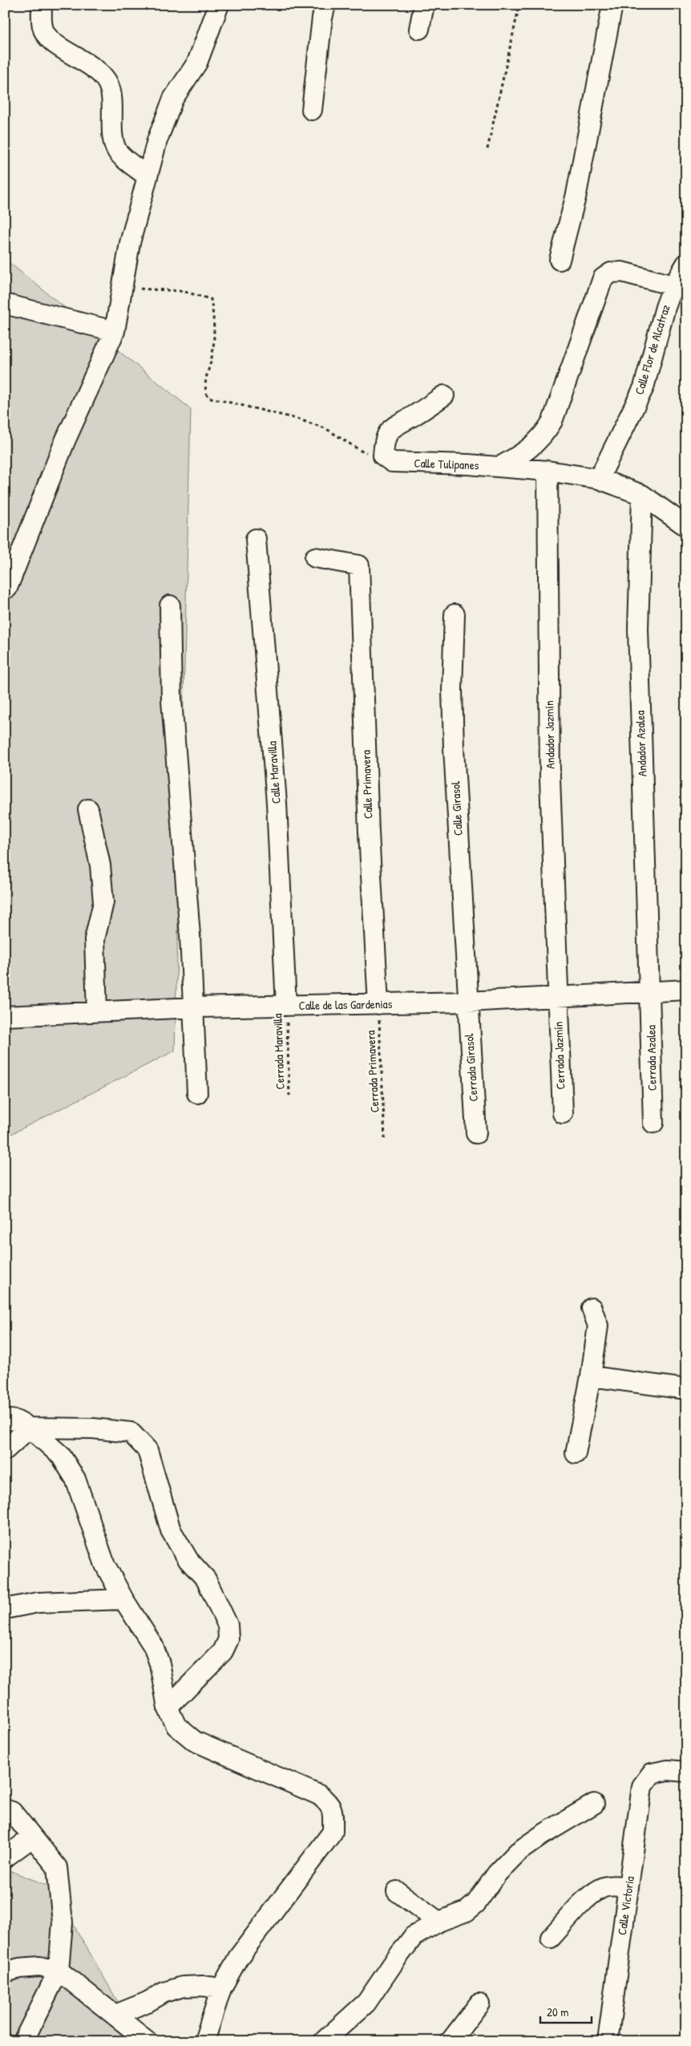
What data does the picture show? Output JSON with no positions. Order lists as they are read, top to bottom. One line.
{"streets":{"street":["Calle Flor de Alcatraz","Calle Tulipanes","Andador Jazmín","Andador Azalea","Calle Maravilla","Calle Primavera","Calle Girasol","Calle de las Gardenias","Cerrada Jazmín","Cerrada Azalea","Cerrada Girasol","Calle Victoria"],"path":["Cerrada Maravilla","Cerrada Primavera"]},"crossings":[["Calle Flor de Alcatraz","Calle Tulipanes"],["Calle Tulipanes","Andador Jazmín"],["Calle Tulipanes","Andador Azalea"],["Andador Jazmín","Calle de las Gardenias"],["Andador Jazmín","Cerrada Jazmín"],["Andador Azalea","Calle de las Gardenias"],["Andador Azalea","Cerrada Azalea"],["Calle Maravilla","Calle de las Gardenias"],["Calle Maravilla","Cerrada Maravilla"],["Calle Primavera","Calle de las Gardenias"],["Calle Primavera","Cerrada Primavera"],["Calle Girasol","Calle de las Gardenias"],["Calle Girasol","Cerrada Girasol"],["Calle de las Gardenias","Cerrada Maravilla"],["Calle de las Gardenias","Cerrada Jazmín"],["Calle de las Gardenias","Cerrada Azalea"],["Calle de las Gardenias","Cerrada Girasol"],["Calle de las Gardenias","Cerrada Primavera"]],"scale_bar":"20 m"}
